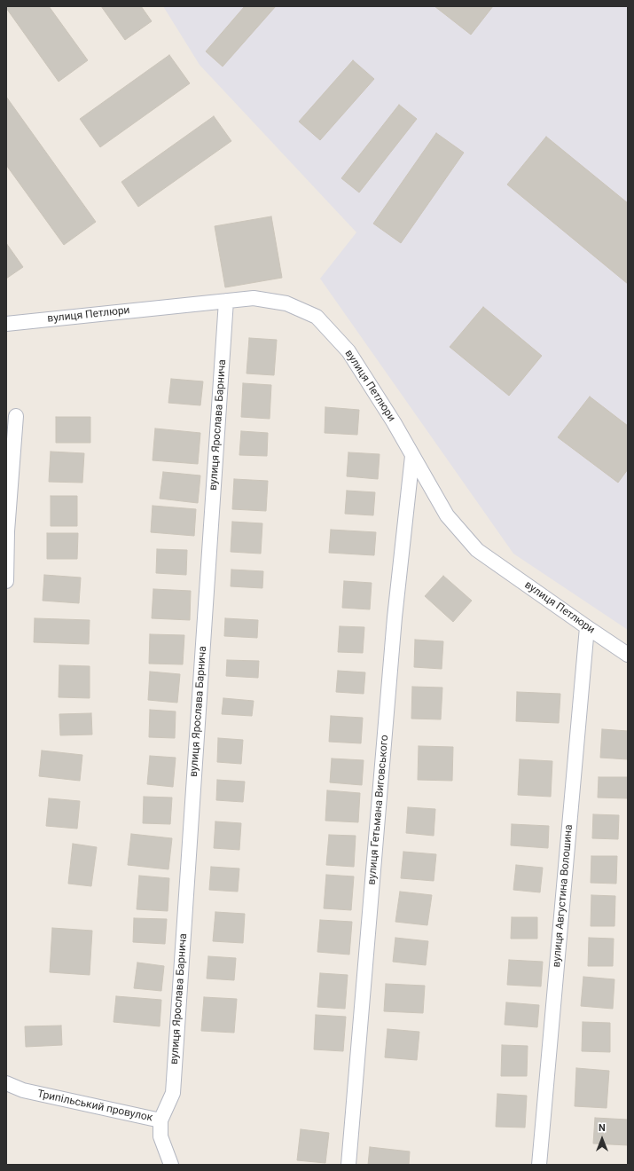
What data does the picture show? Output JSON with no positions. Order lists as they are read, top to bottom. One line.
{"streets":{"street":["вулиця Петлюри","вулиця Ярослава Барнича","вулиця Гетьмана Виговського","вулиця Августина Волошина","Трипільський провулок"]},"crossings":[["вулиця Петлюри","вулиця Ярослава Барнича"],["вулиця Петлюри","вулиця Гетьмана Виговського"],["вулиця Петлюри","вулиця Августина Волошина"],["вулиця Ярослава Барнича","Трипільський провулок"]],"north":"top"}
